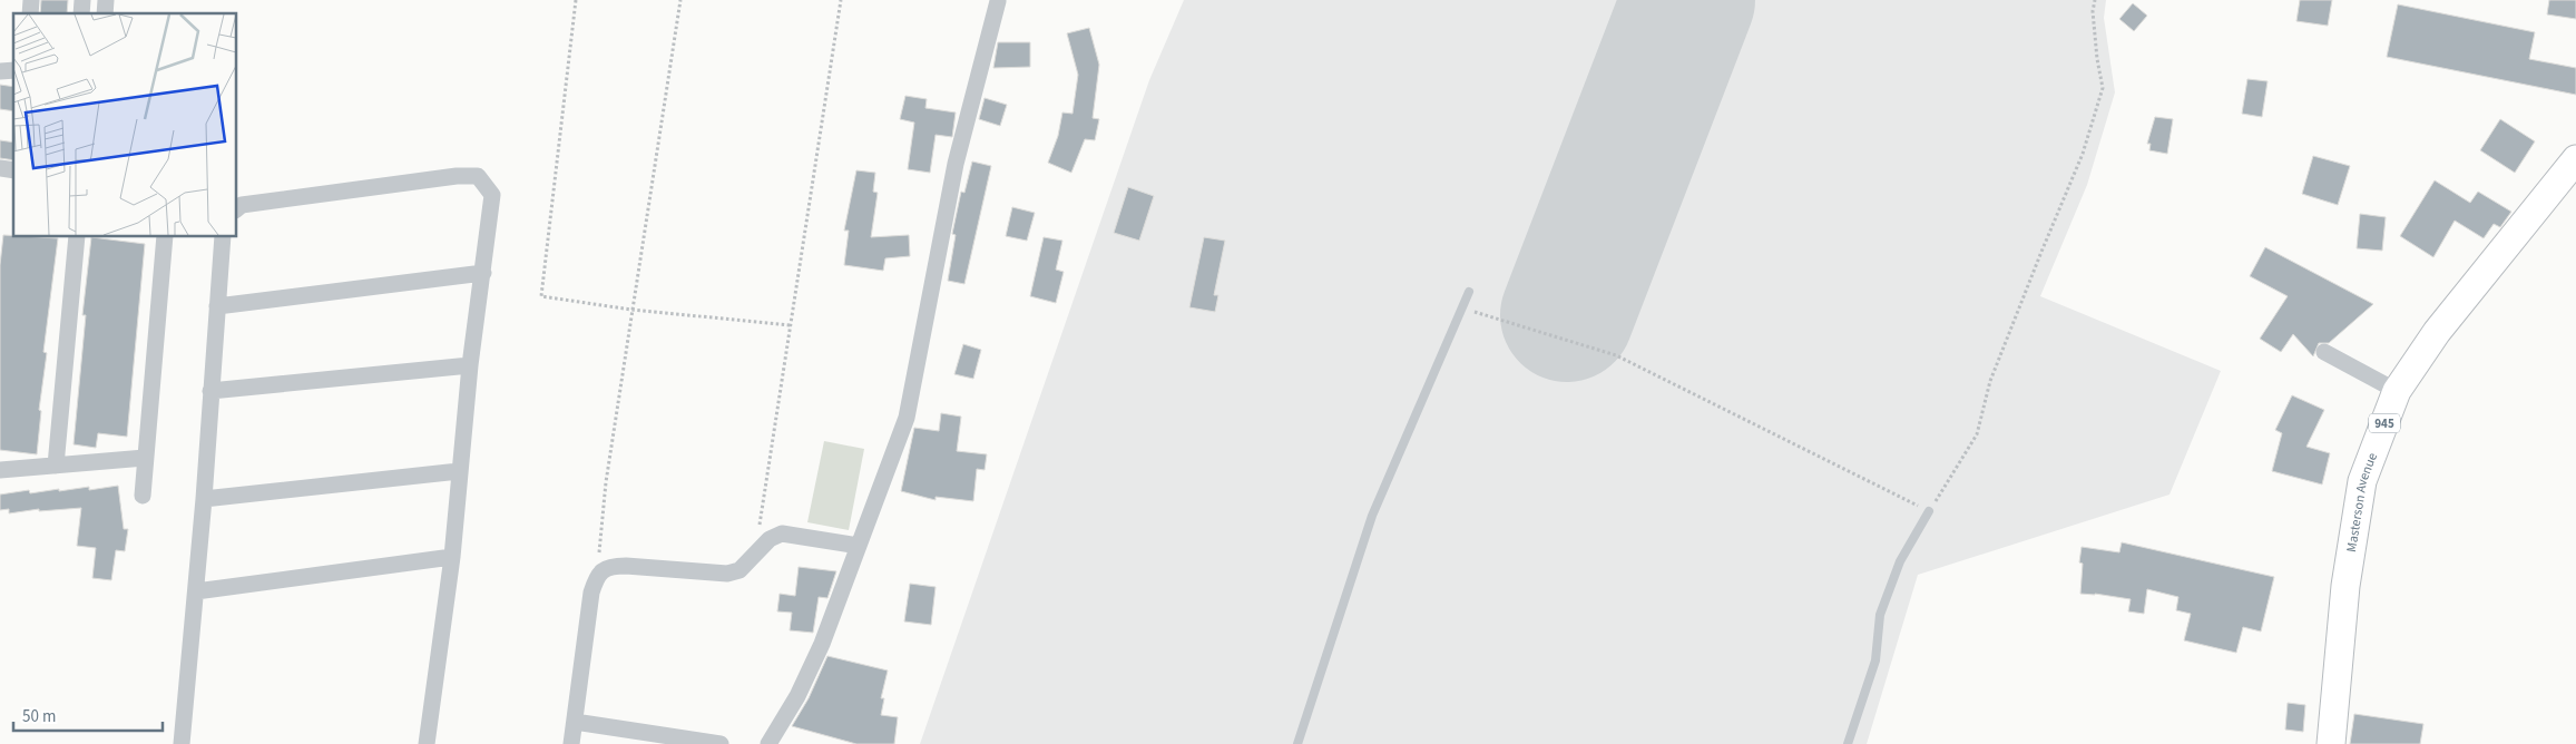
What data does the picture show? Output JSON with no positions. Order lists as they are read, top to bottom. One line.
{"streets":{"main road":["945","Masterson Avenue"]},"scale_bar":"50 m"}
